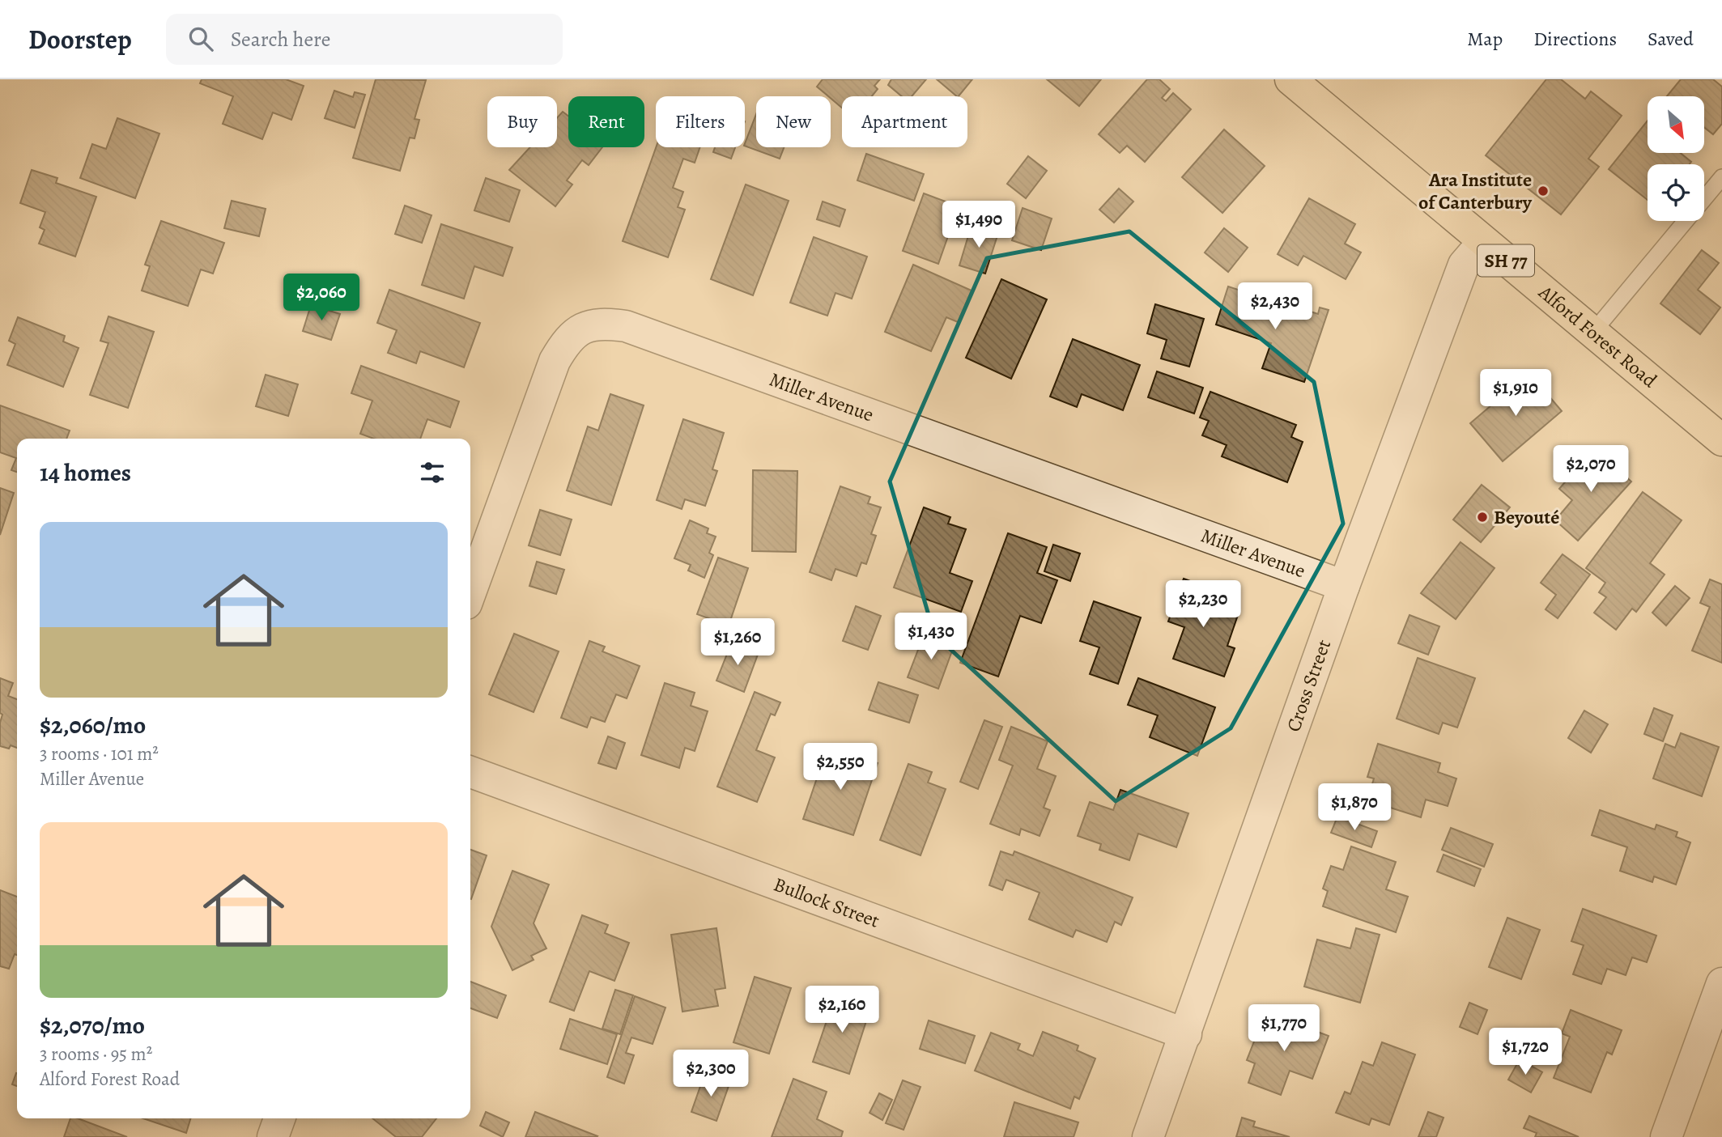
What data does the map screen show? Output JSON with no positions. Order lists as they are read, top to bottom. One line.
{"streets":{"main road":["SH 77","Alford Forest Road"],"street":["Miller Avenue","Cross Street","Bullock Street"]},"crossings":[["Alford Forest Road","Cross Street"],["Miller Avenue","Cross Street"],["Cross Street","Bullock Street"]],"places":["Ara Institute of Canterbury","Beyouté"],"north":"bottom right","page":{"header":"Doorstep","search":"Search here","nav":["Map","Directions","Saved"],"chip":["Buy","Rent","Filters","New","Apartment"],"price":["$1,490","$2,060","$2,430","$1,910","$2,070","$2,230","$1,430","$1,260","$2,550","$1,870","$2,160","$1,770","$1,720","$2,300"],"heading":"14 homes","list":[{"name":"$2,060/mo","note":"3 rooms · 101 m² · Miller Avenue"},{"name":"$2,070/mo","note":"3 rooms · 95 m² · Alford Forest Road"}]}}
